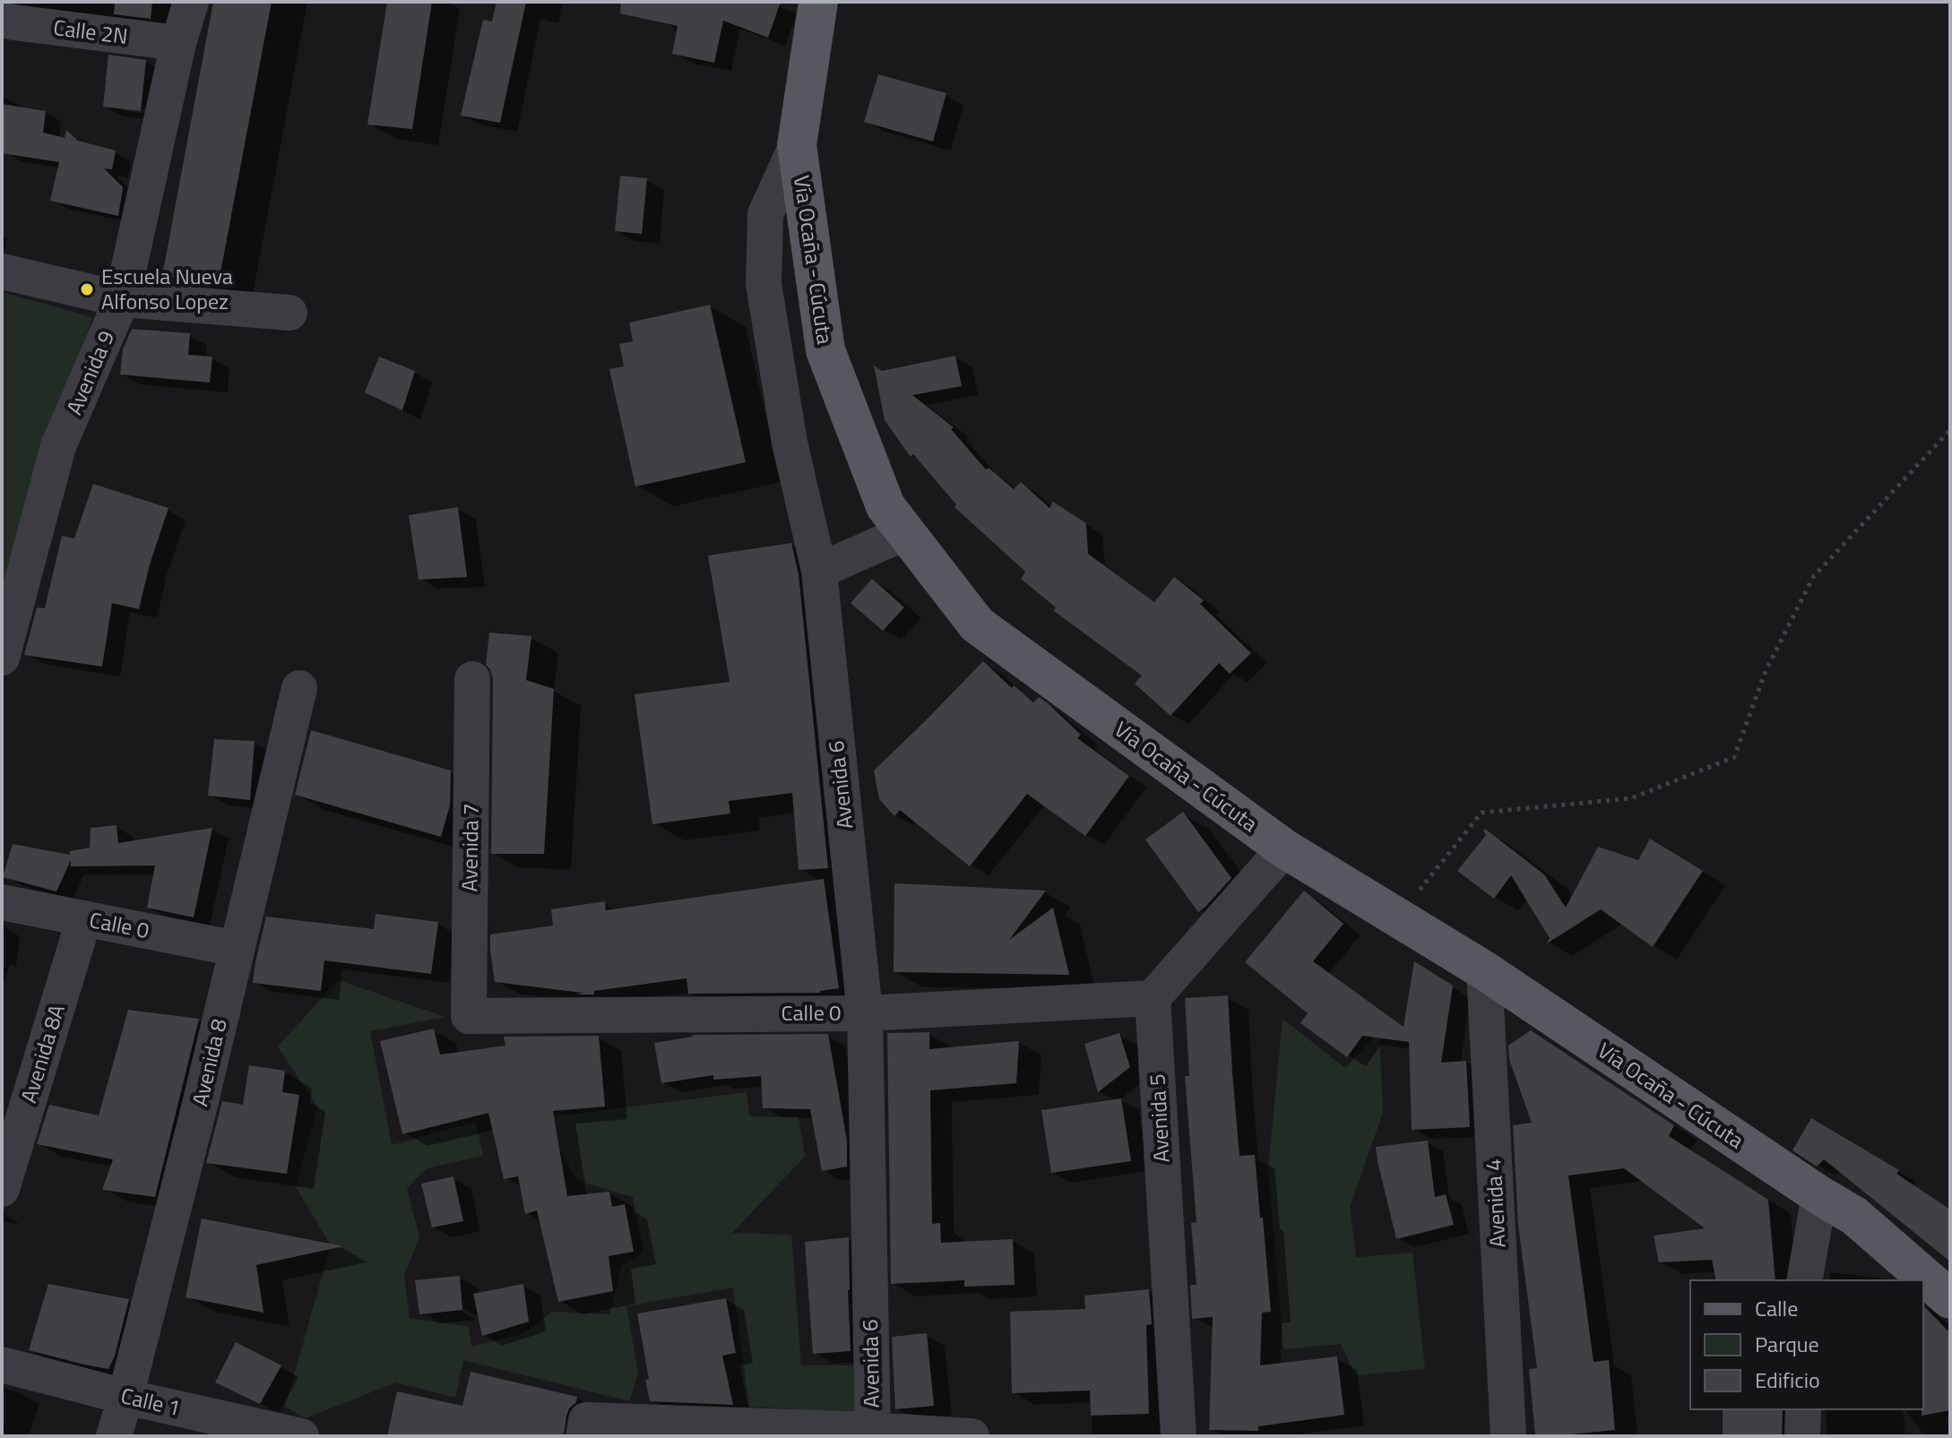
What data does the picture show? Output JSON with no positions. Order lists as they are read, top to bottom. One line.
{"streets":{"main road":["Vía Ocaña - Cúcuta"],"street":["Calle 2N","Avenida 9","Avenida 6","Avenida 7","Calle 0","Avenida 8A","Avenida 8","Avenida 5","Avenida 4","Calle 1"]},"crossings":[["Calle 2N","Avenida 9"],["Vía Ocaña - Cúcuta","Avenida 6"],["Vía Ocaña - Cúcuta","Avenida 4"],["Avenida 6","Calle 0"],["Avenida 7","Calle 0"],["Calle 0","Avenida 8A"],["Calle 0","Avenida 8"],["Calle 0","Avenida 5"],["Avenida 8","Calle 1"]],"places":["Escuela Nueva Alfonso Lopez"],"legend":["Calle","Parque","Edificio"]}
